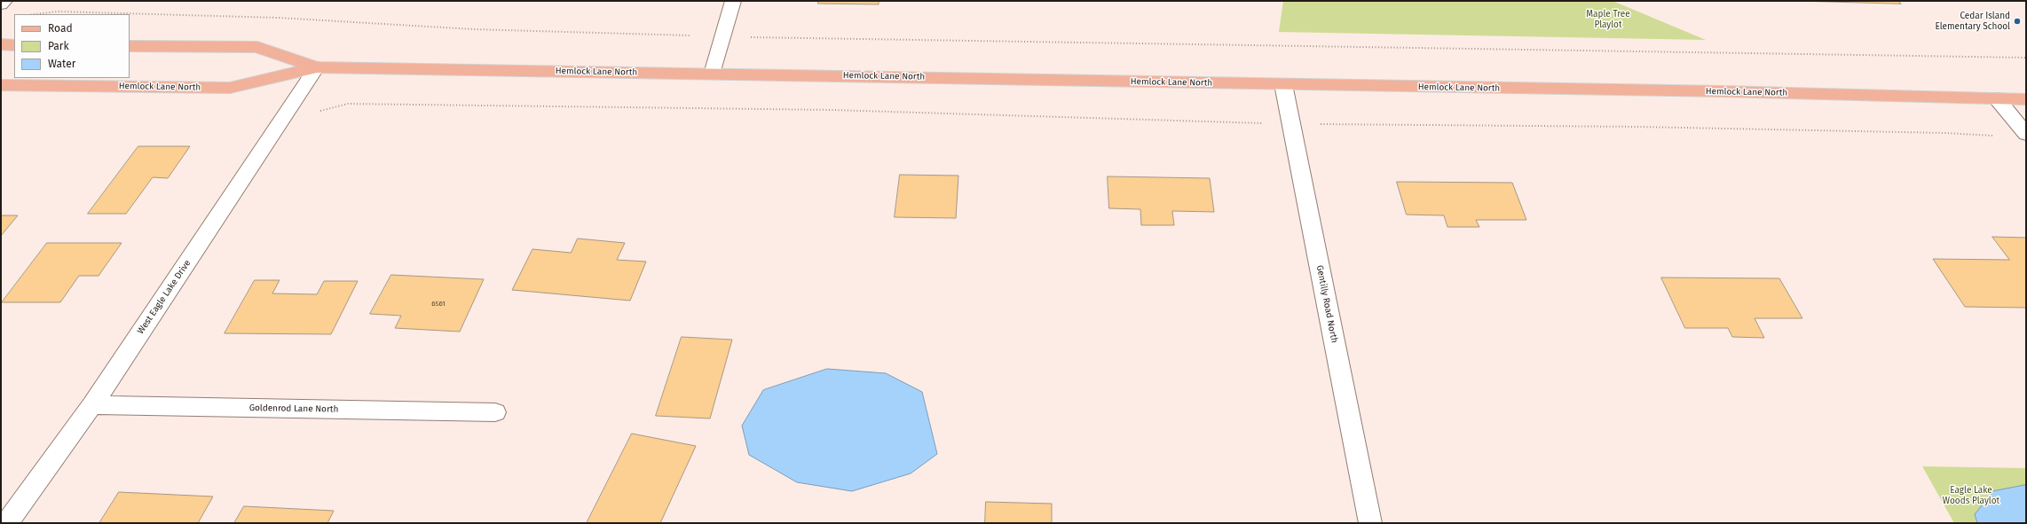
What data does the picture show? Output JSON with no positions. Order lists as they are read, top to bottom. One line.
{"streets":{"main road":["Hemlock Lane North"],"street":["West Eagle Lake Drive","Gentilly Road North","Goldenrod Lane North"]},"crossings":[["Hemlock Lane North","West Eagle Lake Drive"],["Hemlock Lane North","Gentilly Road North"],["West Eagle Lake Drive","Goldenrod Lane North"]],"parks":["Maple Tree Playlot","Eagle Lake Woods Playlot"],"places":["Cedar Island Elementary School"],"house_numbers":["6561"],"legend":["Road","Park","Water"]}
